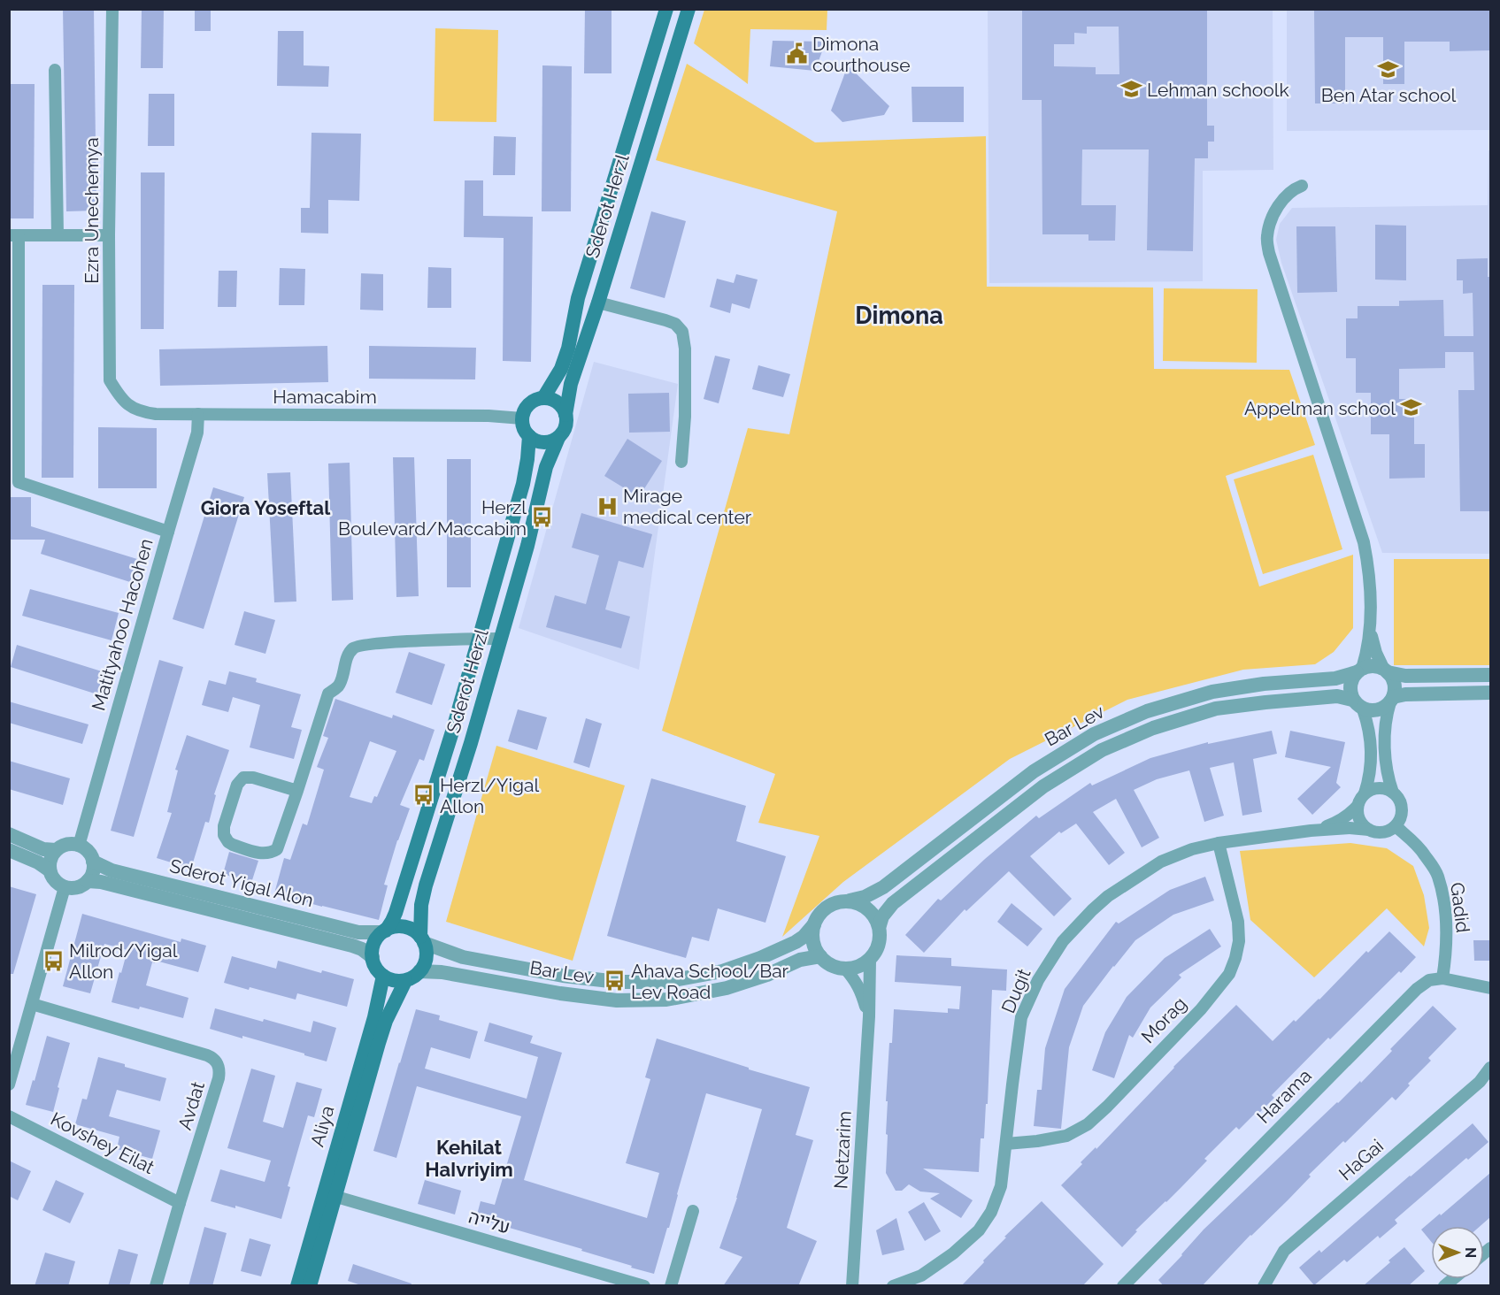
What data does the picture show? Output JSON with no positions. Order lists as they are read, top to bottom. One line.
{"streets":{"main road":["Sderot Herzl","Aliya"],"street":["Ezra Unechemya","Hamacabim","Matityahoo Hacohen","Bar Lev","Sderot Yigal Alon","Gadid","Dugit","Morag","Harama","Avdat","Kovshey Eilat","Netzarim","HaGai","עלייה"]},"crossings":[["Sderot Herzl","Hamacabim"],["Sderot Herzl","Bar Lev"],["Sderot Herzl","Sderot Yigal Alon"],["Sderot Herzl","Aliya"],["Ezra Unechemya","Hamacabim"],["Hamacabim","Matityahoo Hacohen"],["Matityahoo Hacohen","Sderot Yigal Alon"],["Bar Lev","Sderot Yigal Alon"],["Bar Lev","Aliya"],["Bar Lev","Netzarim"],["Sderot Yigal Alon","Aliya"],["Gadid","Dugit"],["Gadid","Harama"],["Dugit","Morag"],["Avdat","Kovshey Eilat"],["Aliya","עלייה"]],"districts":["Dimona","Giora Yoseftal","Kehilat HaIvriyim"],"places":{"public building":["Dimona courthouse"],"school or university":["Ben Atar school","Lehman schoolk","Appelman school"],"hospital":["Mirage medical center"],"bus stop":["Herzl Boulevard/Maccabim","Herzl/Yigal Allon","Milrod/Yigal Allon","Ahava School/Bar Lev Road"]},"north":"right"}
